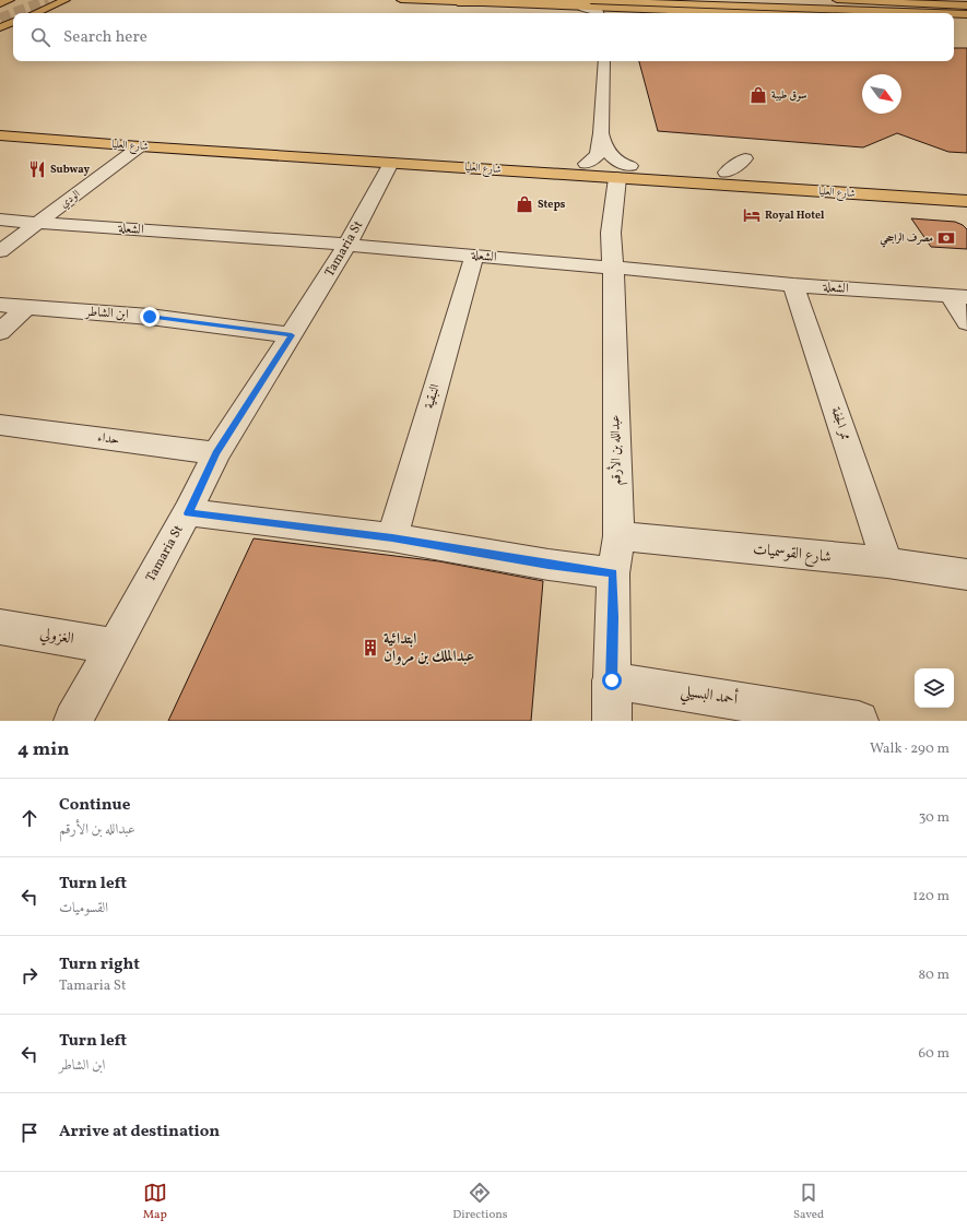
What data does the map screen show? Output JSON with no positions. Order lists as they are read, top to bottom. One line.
{"streets":{"main road":["شارع العليا"],"street":["الودي","الشعلة","Tamaria St","ابن الشاطر","النبقية","ممر الجفة","حداء","عبدالله بن الأرقم","شارع القوسميات","الغزولي","أحمد البسيلي"]},"crossings":[["شارع العليا","الودي"],["شارع العليا","Tamaria St"],["شارع العليا","عبدالله بن الأرقم"],["الودي","الشعلة"],["الشعلة","Tamaria St"],["الشعلة","النبقية"],["الشعلة","ممر الجفة"],["الشعلة","عبدالله بن الأرقم"],["Tamaria St","ابن الشاطر"],["Tamaria St","حداء"],["Tamaria St","الغزولي"],["ممر الجفة","شارع القوسميات"],["عبدالله بن الأرقم","شارع القوسميات"],["عبدالله بن الأرقم","أحمد البسيلي"]],"places":{"shop":["سوق طيبة","Steps"],"restaurant":["Subway"],"hotel":["Royal Hotel"],"bank":["مصرف الراجحي"],"building":["ابتدائية عبدالملك بن مروان"]},"north":"bottom right","page":{"search":"Search here","heading":["4 min","Walk · 290 m"],"list":[["Continue","عبدالله بن الأرقم","30 m"],["Turn left","القسوميات","120 m"],["Turn right","Tamaria St","80 m"],["Turn left","ابن الشاطر","60 m"],"Arrive at destination"],"nav":["Map","Directions","Saved"]}}
